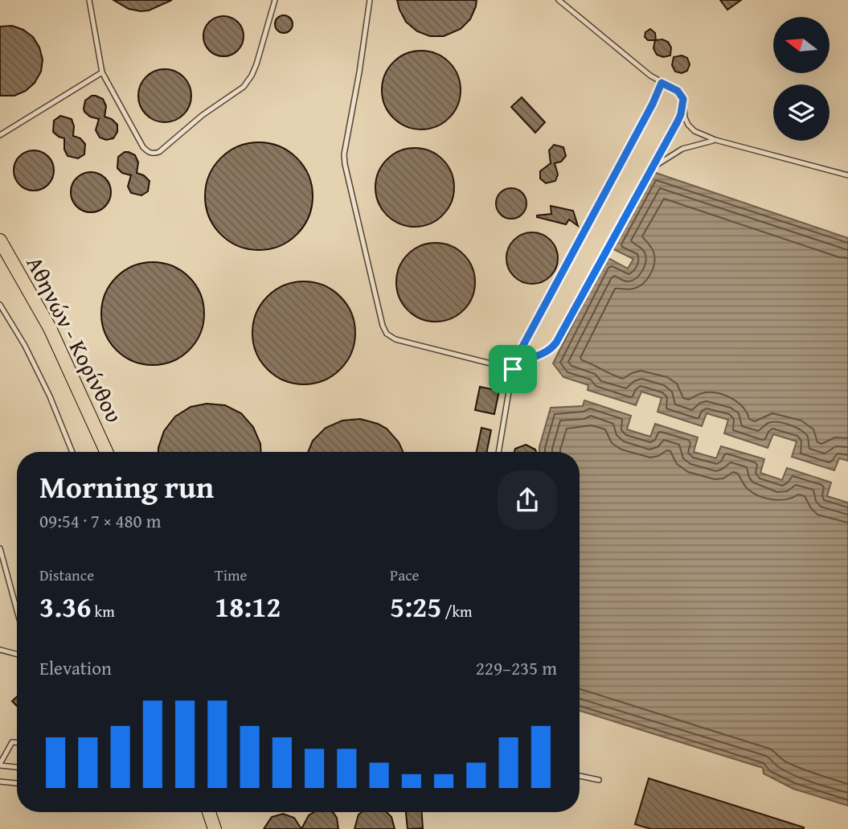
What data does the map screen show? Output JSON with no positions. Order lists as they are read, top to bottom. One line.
{"streets":{"main road":["Αθηνών - Κορίνθου"]},"north":"left","page":{"heading":["Morning run","09:54 · 7 × 480 m"],"stats":[["Distance","3.36 km"],["Time","18:12"],["Pace","5:25 /km"]],"chart":["Elevation","229–235 m"]}}
